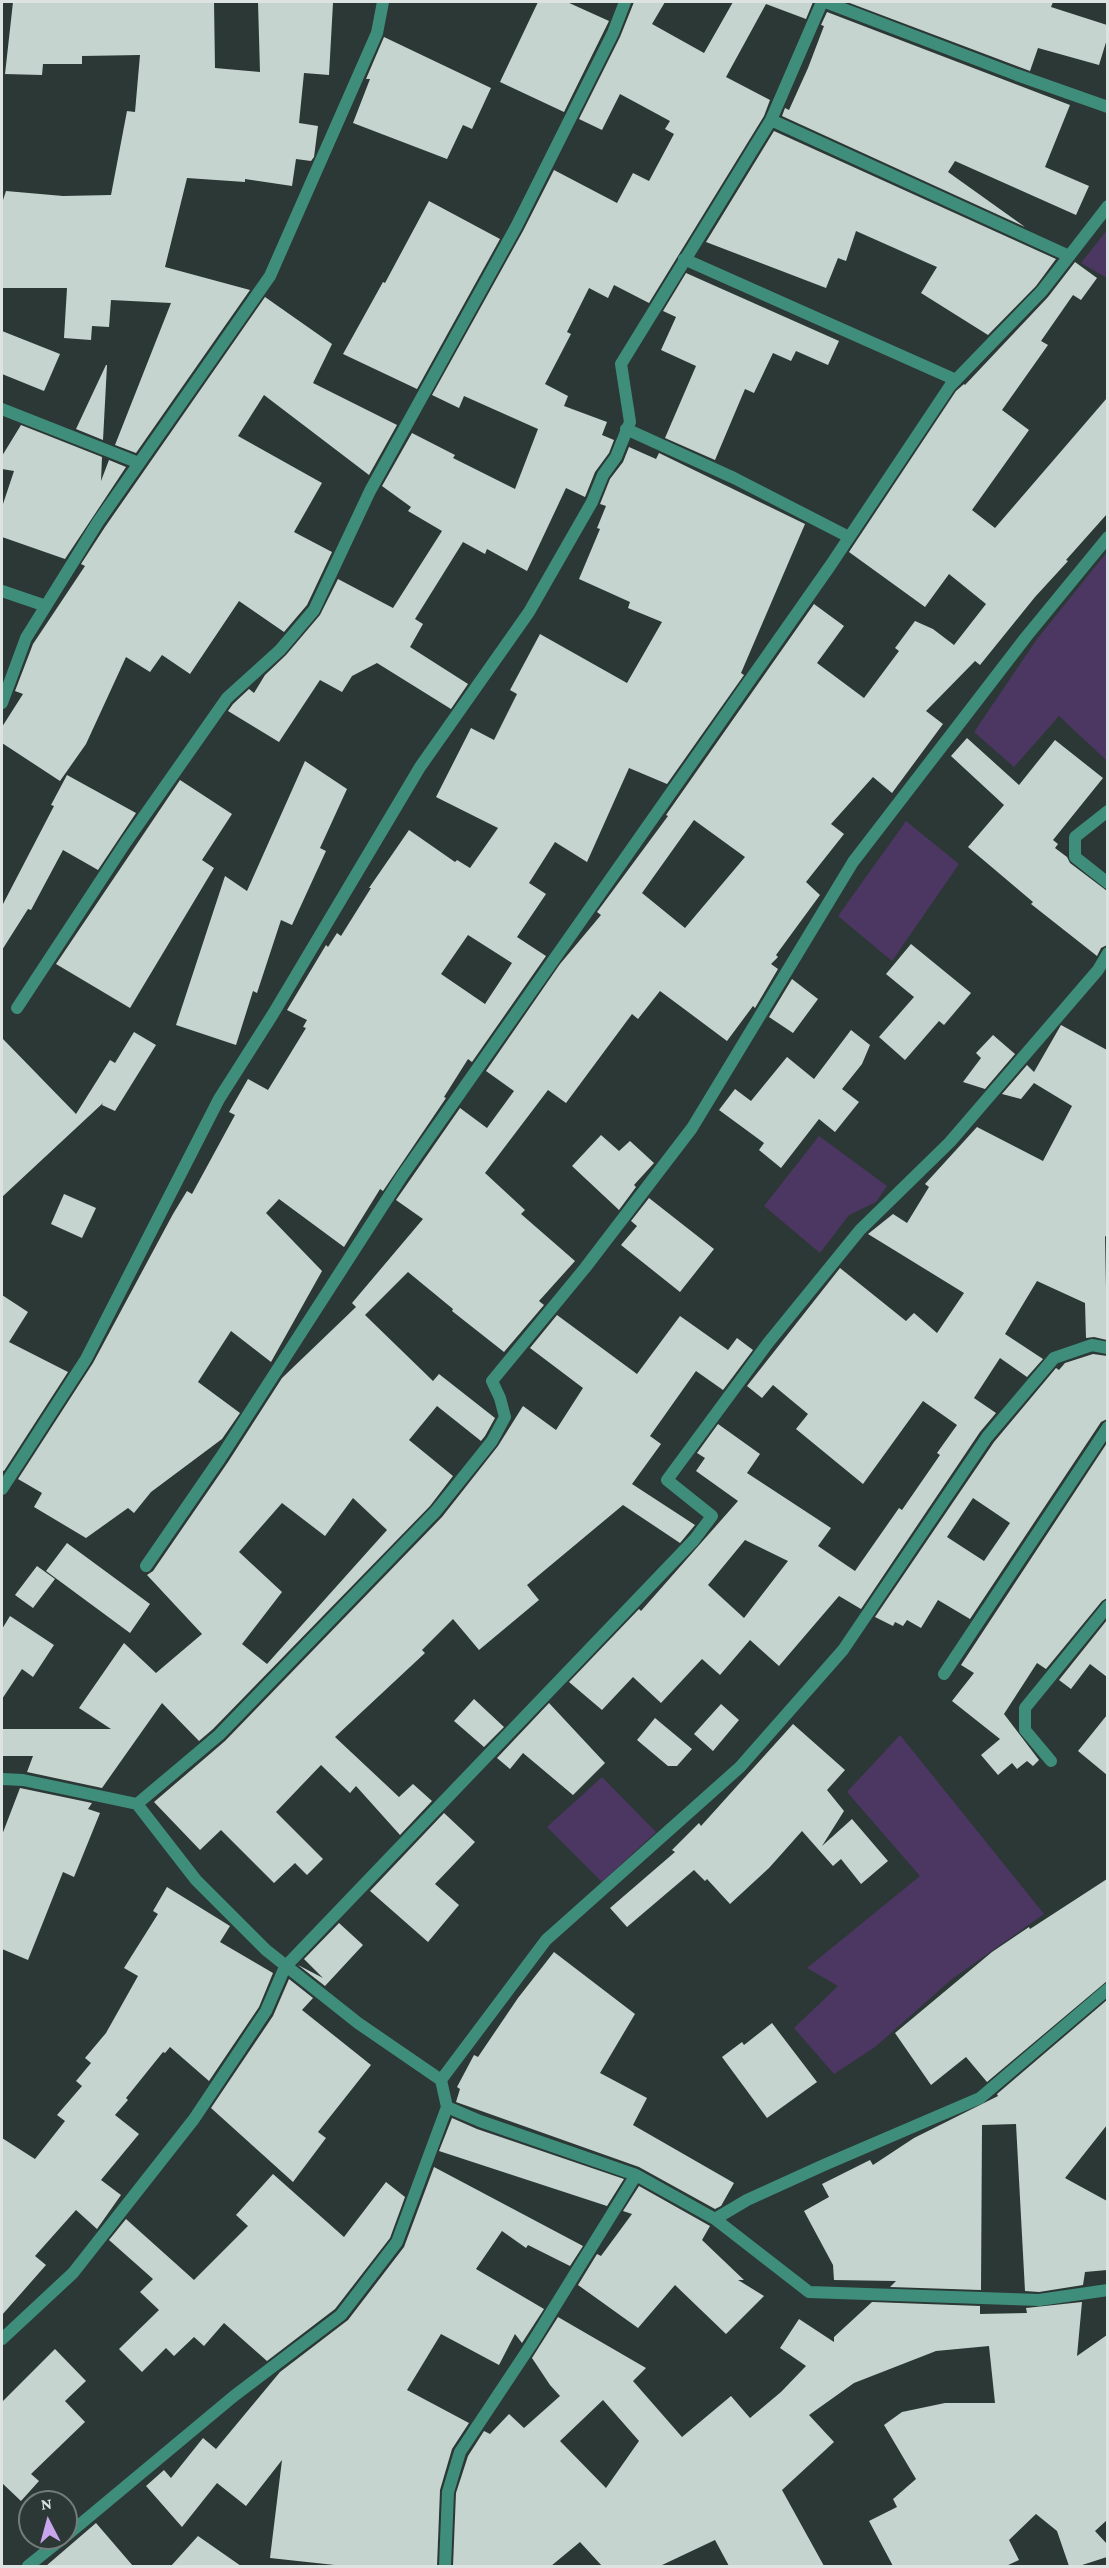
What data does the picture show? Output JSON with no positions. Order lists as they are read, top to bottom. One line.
{"north":"top"}
